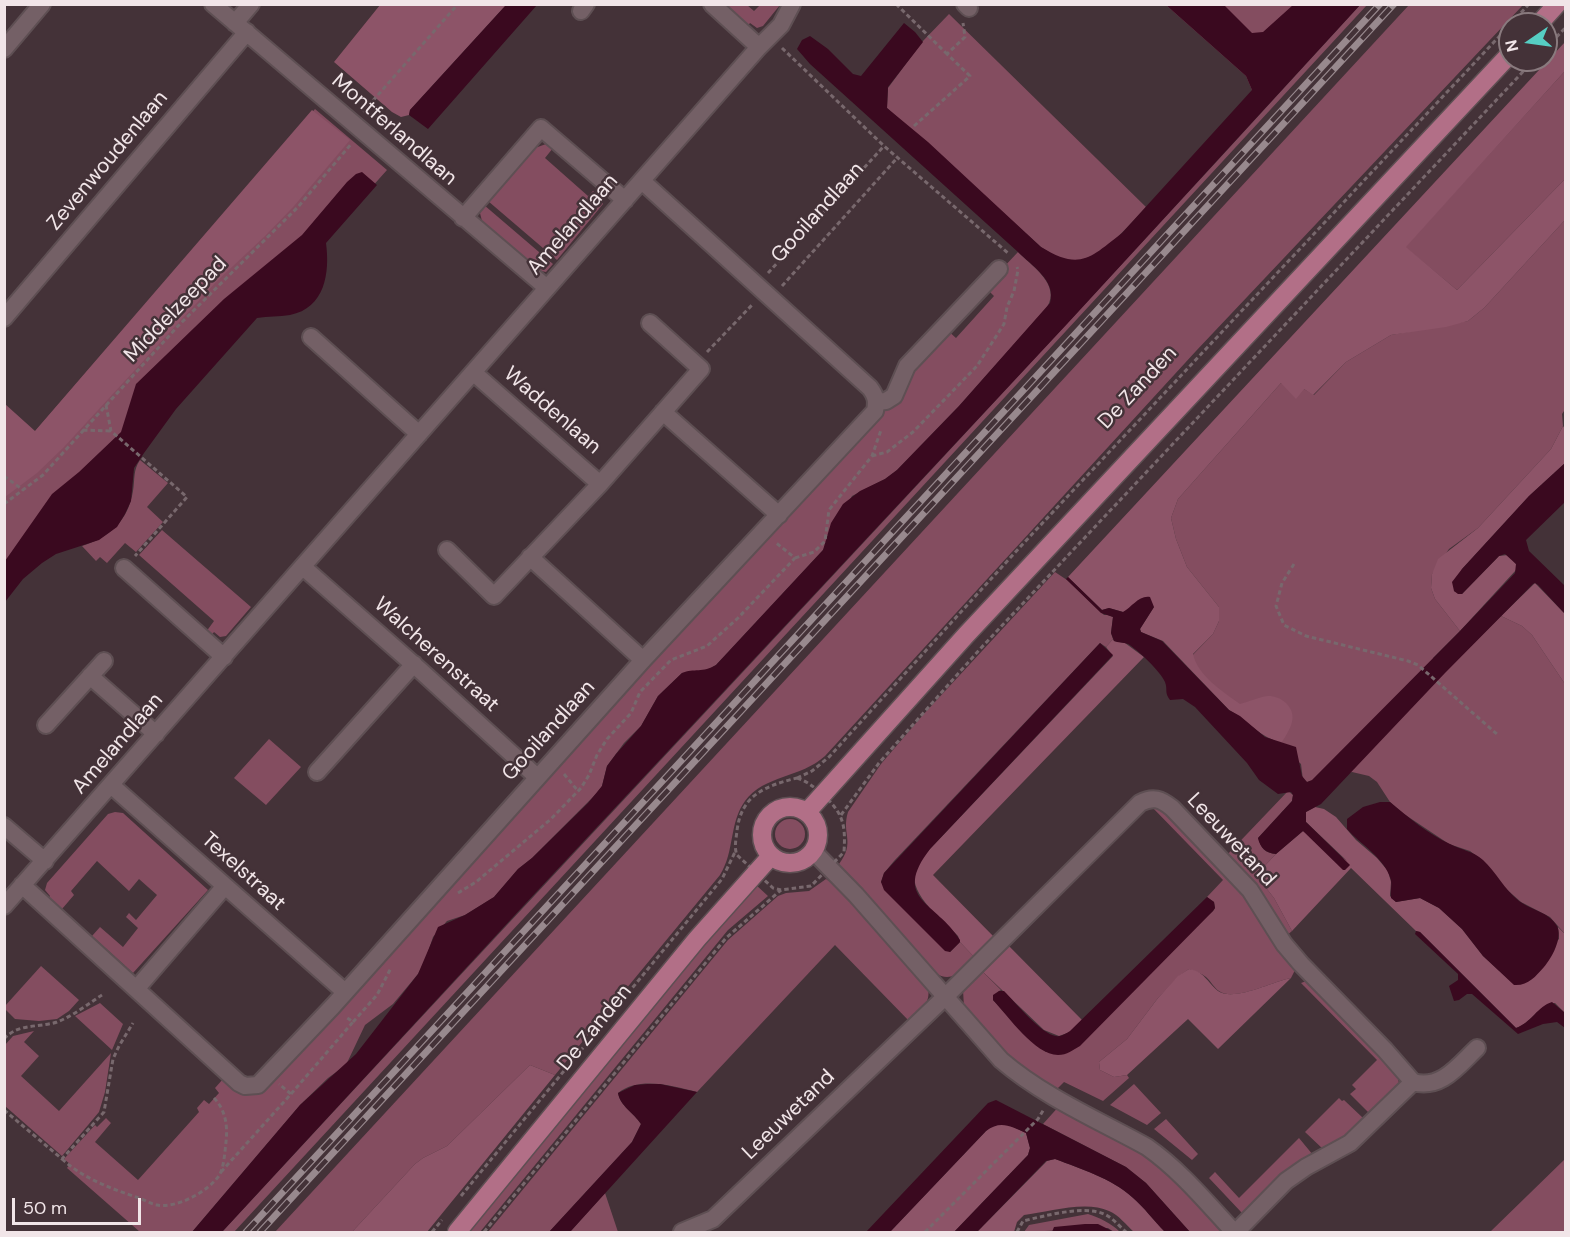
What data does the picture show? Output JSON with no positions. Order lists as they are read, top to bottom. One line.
{"streets":{"main road":["De Zanden"],"street":["Montferlandlaan","Zevenwoudenlaan","Gooilandlaan","Amelandlaan","Waddenlaan","Walcherenstraat","Leeuwetand","Texelstraat"],"path":["Middelzeepad"]},"crossings":[["Montferlandlaan","Zevenwoudenlaan"],["Montferlandlaan","Amelandlaan"],["Montferlandlaan","Middelzeepad"],["Gooilandlaan","Amelandlaan"],["Gooilandlaan","Walcherenstraat"],["Gooilandlaan","Texelstraat"],["Amelandlaan","Waddenlaan"],["Amelandlaan","Walcherenstraat"],["Amelandlaan","Texelstraat"]],"scale_bar":"50 m","north":"left"}
